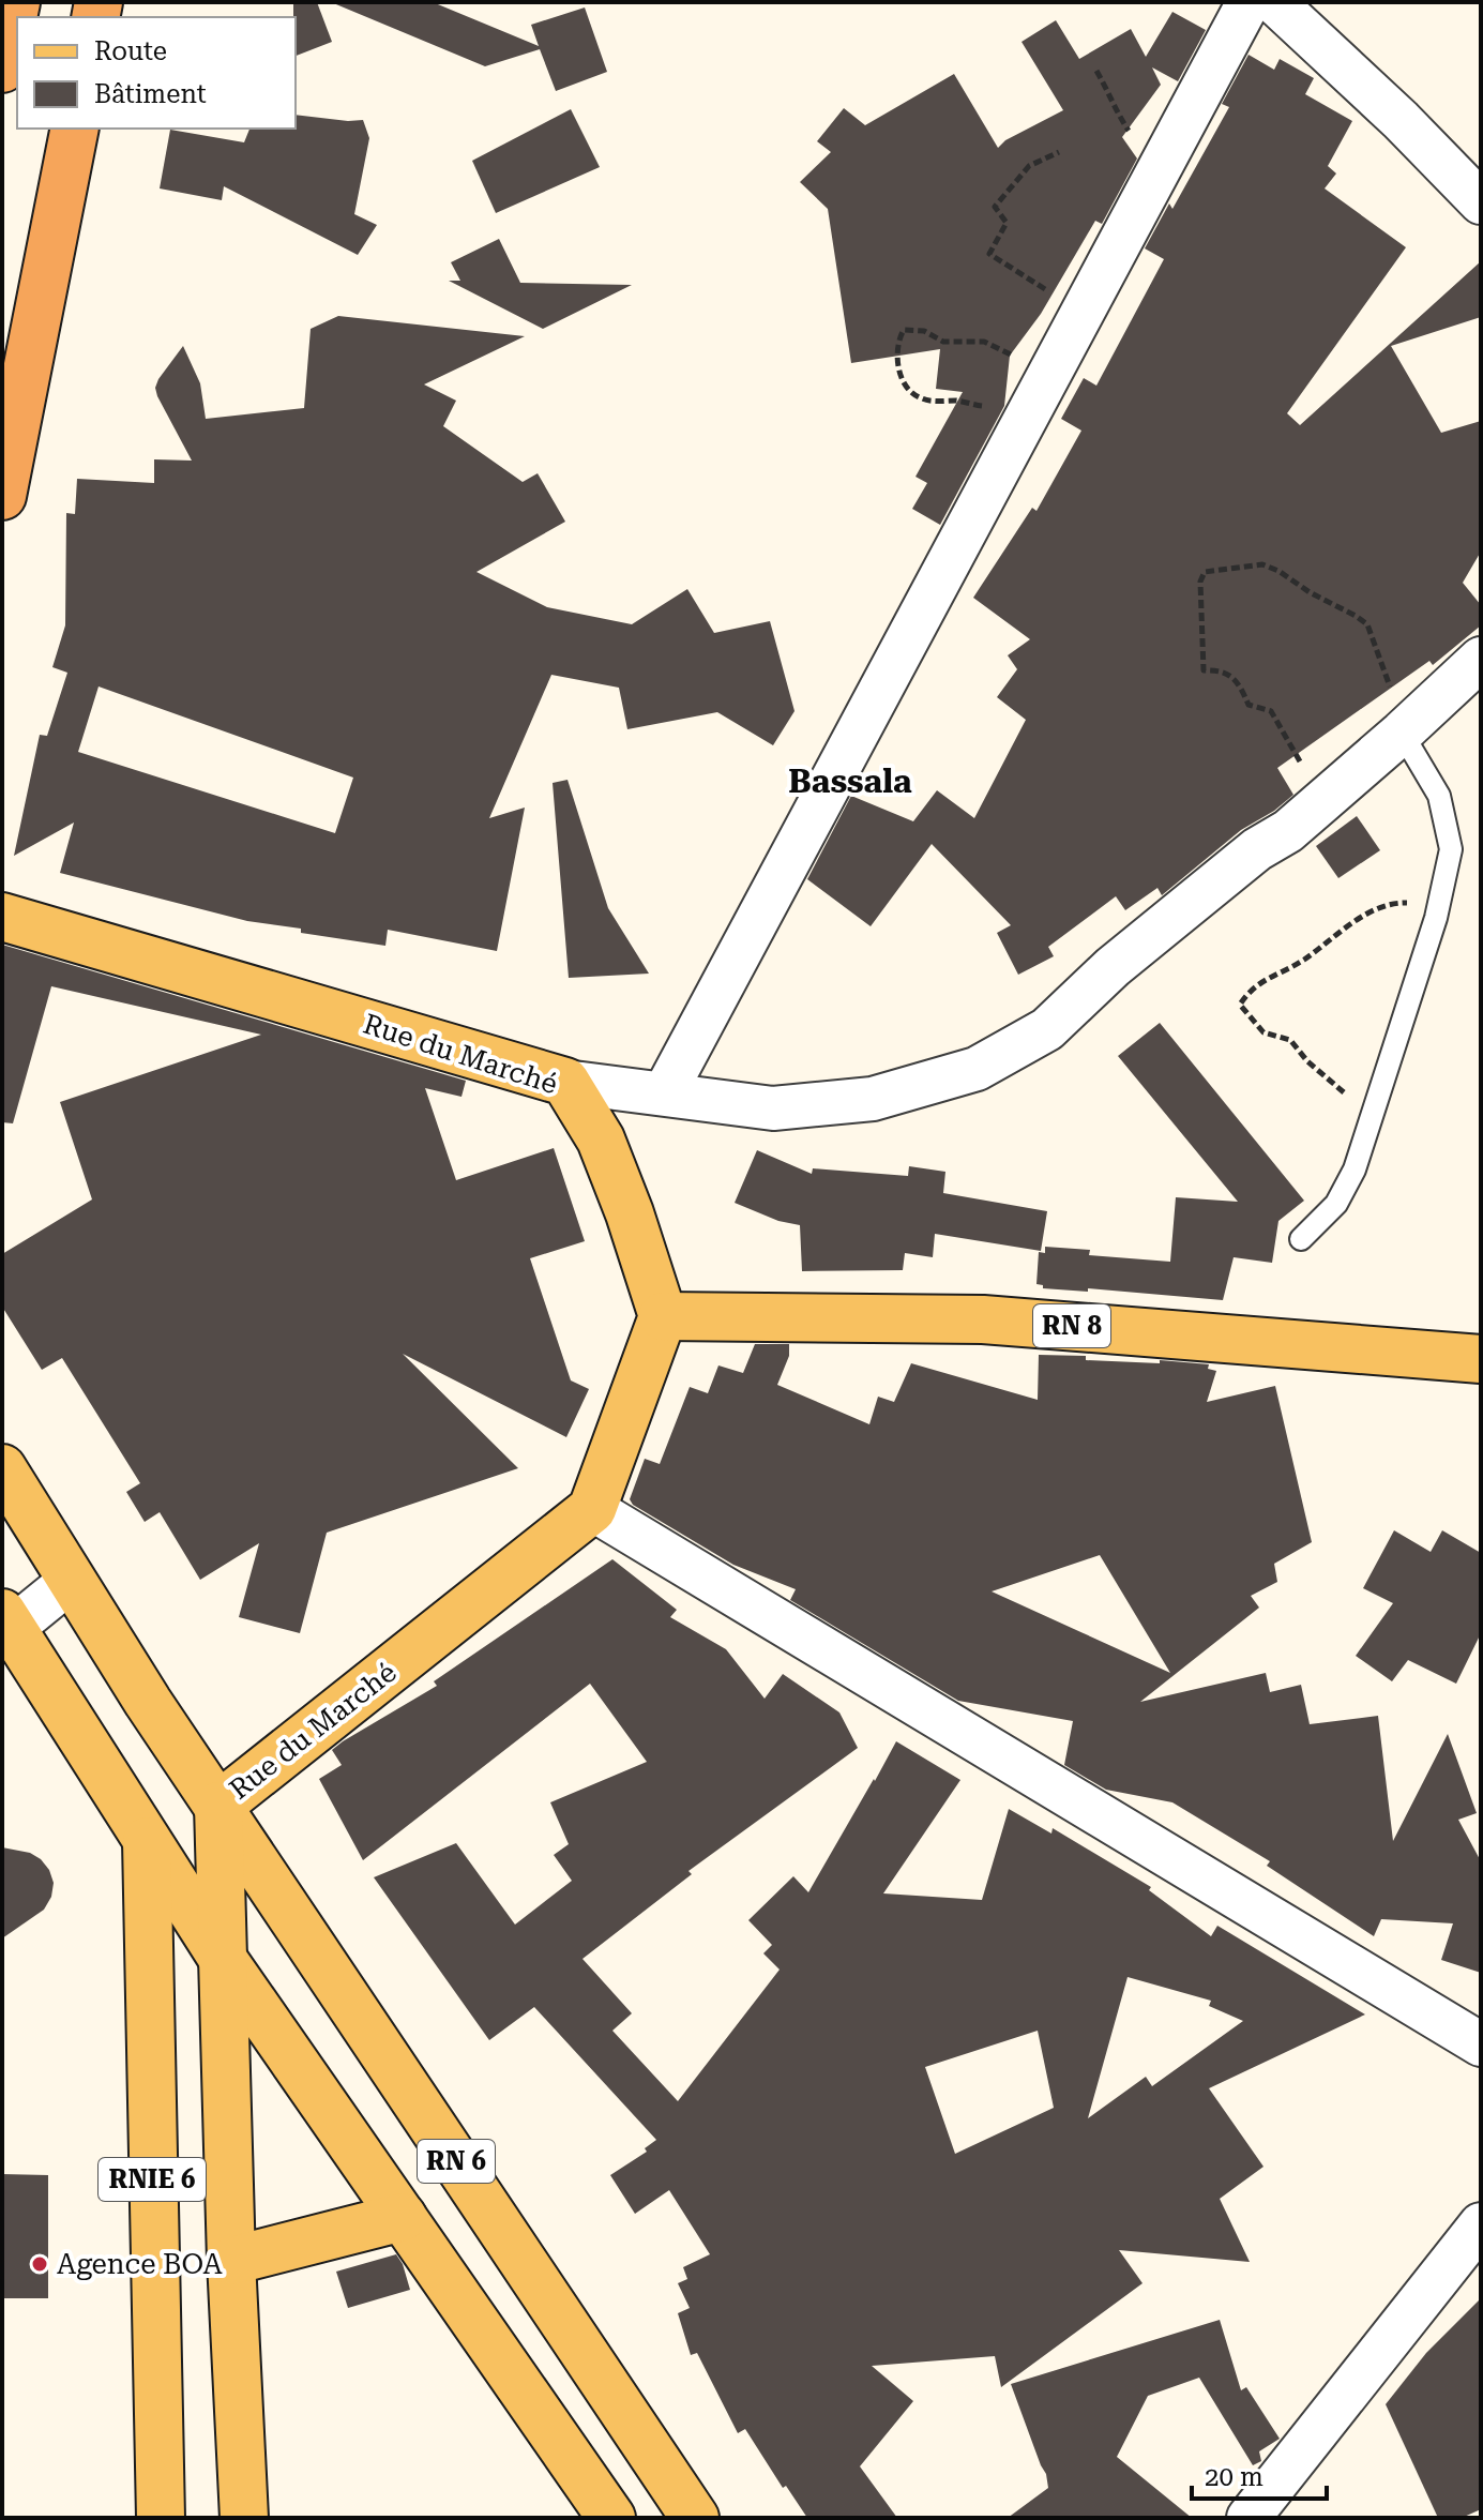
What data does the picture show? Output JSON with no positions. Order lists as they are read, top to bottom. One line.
{"streets":{"main road":["Rue du Marché","RN 8","RN 6","RNIE 6"]},"crossings":[["Rue du Marché","RN 8"],["Rue du Marché","RN 6"],["Rue du Marché","RNIE 6"],["RN 6","RNIE 6"]],"districts":["Bassala"],"places":["Agence BOA"],"legend":["Route","Bâtiment"],"scale_bar":"20 m"}
